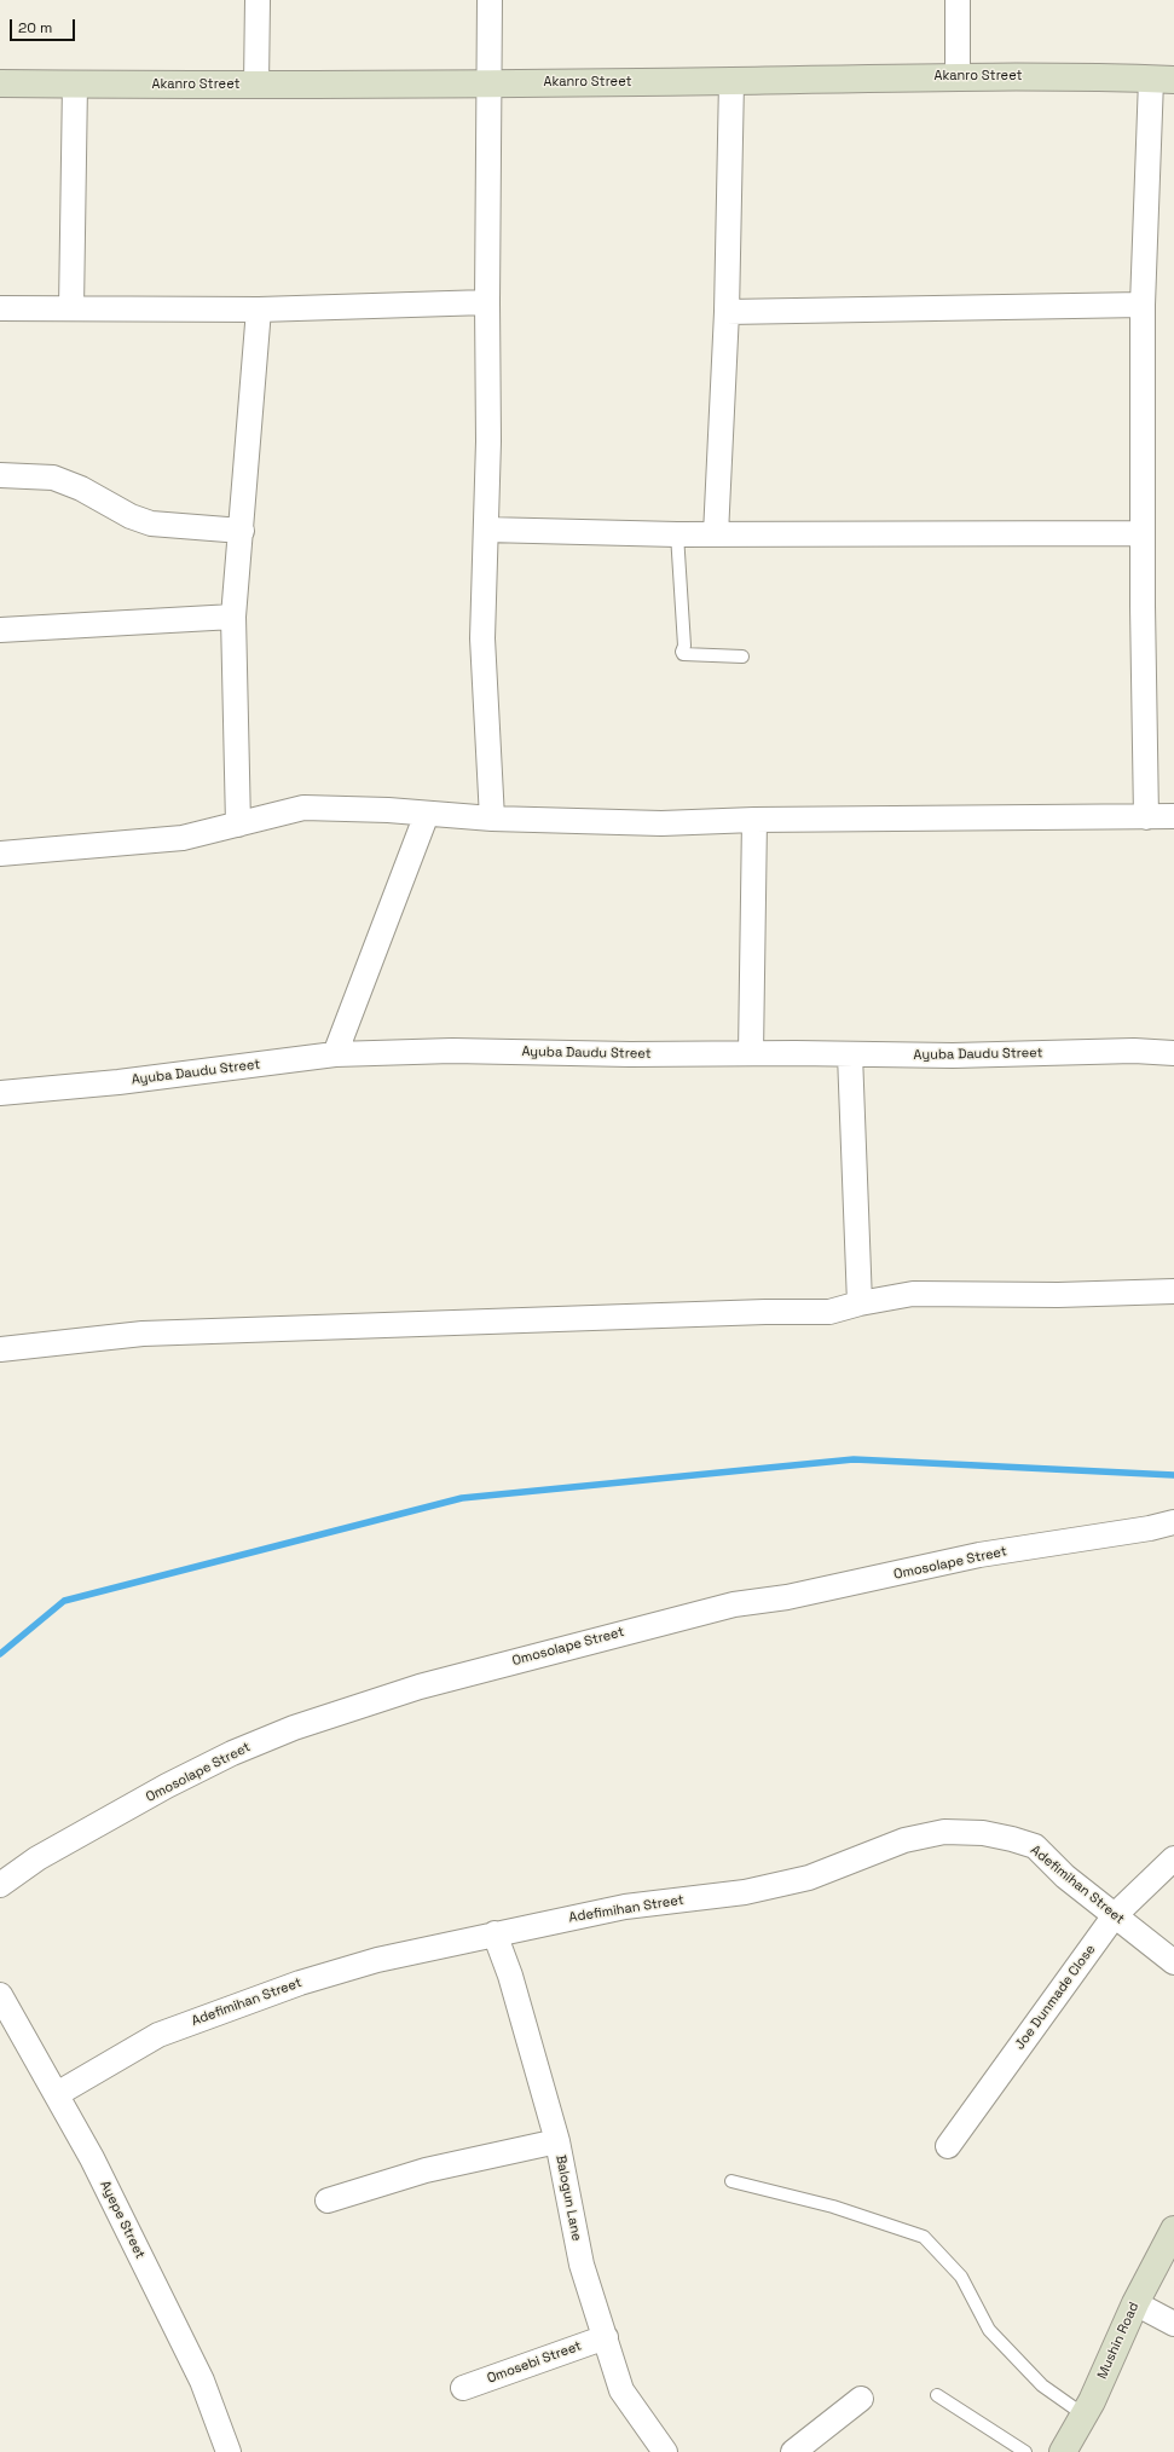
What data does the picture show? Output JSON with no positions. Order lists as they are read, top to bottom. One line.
{"streets":{"street":["Akanro Street","Ayuba Daudu Street","Omosolape Street","Adefimihan Street","Joe Dunmade Close","Balogun Lane","Ayepe Street","Mushin Road","Omosebi Street"]},"crossings":[["Adefimihan Street","Joe Dunmade Close"],["Adefimihan Street","Balogun Lane"],["Adefimihan Street","Ayepe Street"],["Balogun Lane","Omosebi Street"]],"scale_bar":"20 m"}
